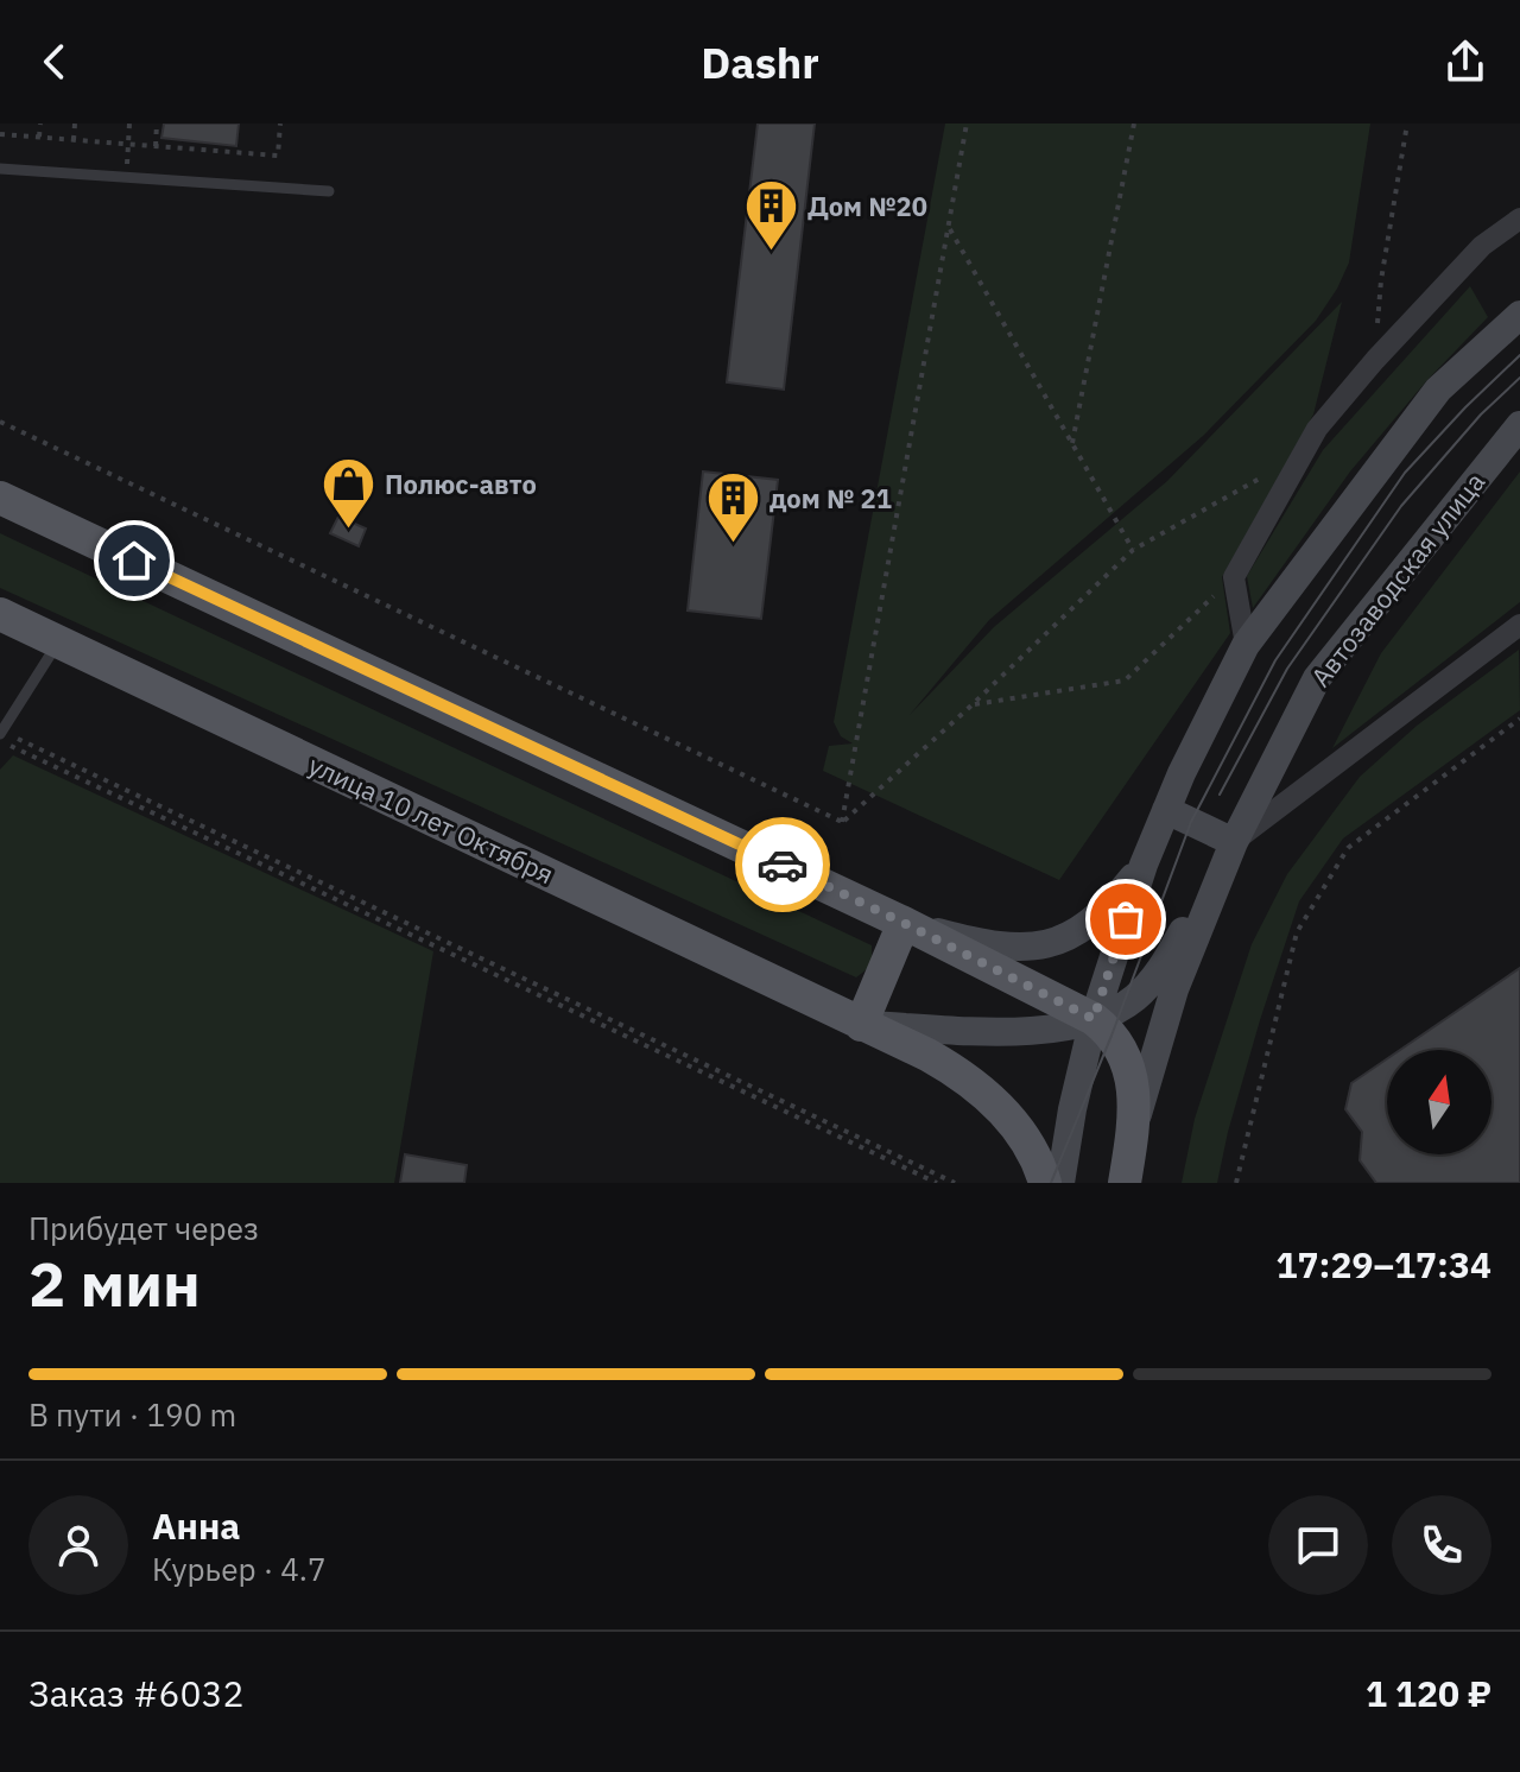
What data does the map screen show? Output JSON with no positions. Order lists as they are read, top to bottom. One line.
{"streets":{"main road":["Автозаводская улица","улица 10 лет Октября"]},"places":{"building":["Дом №20","дом № 21"],"shop":["Полюс-авто"]},"north":"top","page":{"header":"Dashr","heading":["2 мин","Прибудет через","17:29–17:34"],"panel":["Анна","Курьер · 4.7","Заказ #6032","1 120 ₽"],"bar":"В пути · 190 m"}}
